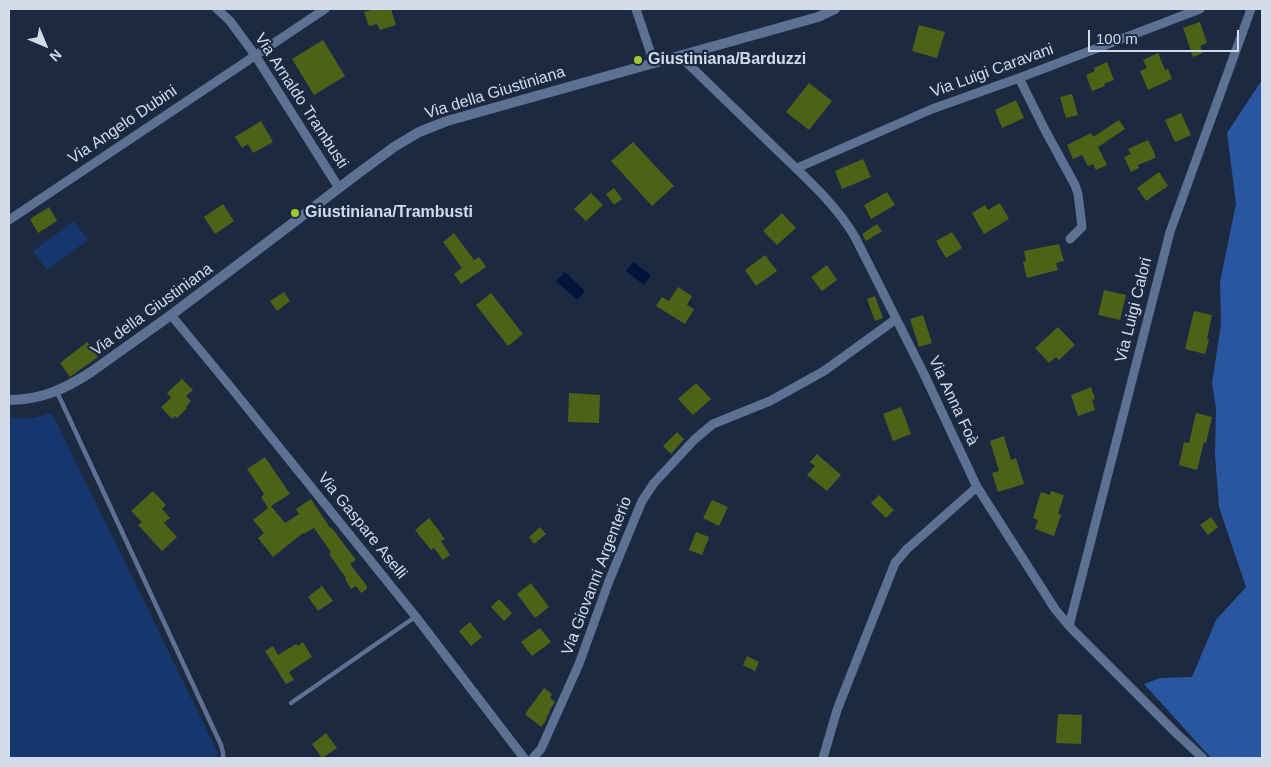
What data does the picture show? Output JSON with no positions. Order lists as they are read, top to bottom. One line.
{"streets":{"street":["Via Luigi Caravani","Via della Giustiniana","Via Arnaldo Trambusti","Via Angelo Dubini","Via Luigi Calori","Via Anna Foà","Via Gaspare Aselli","Via Giovanni Argenterio"]},"crossings":[["Via Luigi Caravani","Via Anna Foà"],["Via della Giustiniana","Via Arnaldo Trambusti"],["Via della Giustiniana","Via Anna Foà"],["Via della Giustiniana","Via Gaspare Aselli"],["Via Arnaldo Trambusti","Via Angelo Dubini"],["Via Luigi Calori","Via Anna Foà"],["Via Anna Foà","Via Giovanni Argenterio"]],"places":["Giustiniana/Barduzzi","Giustiniana/Trambusti"],"scale_bar":"100 m","north":"bottom right"}
